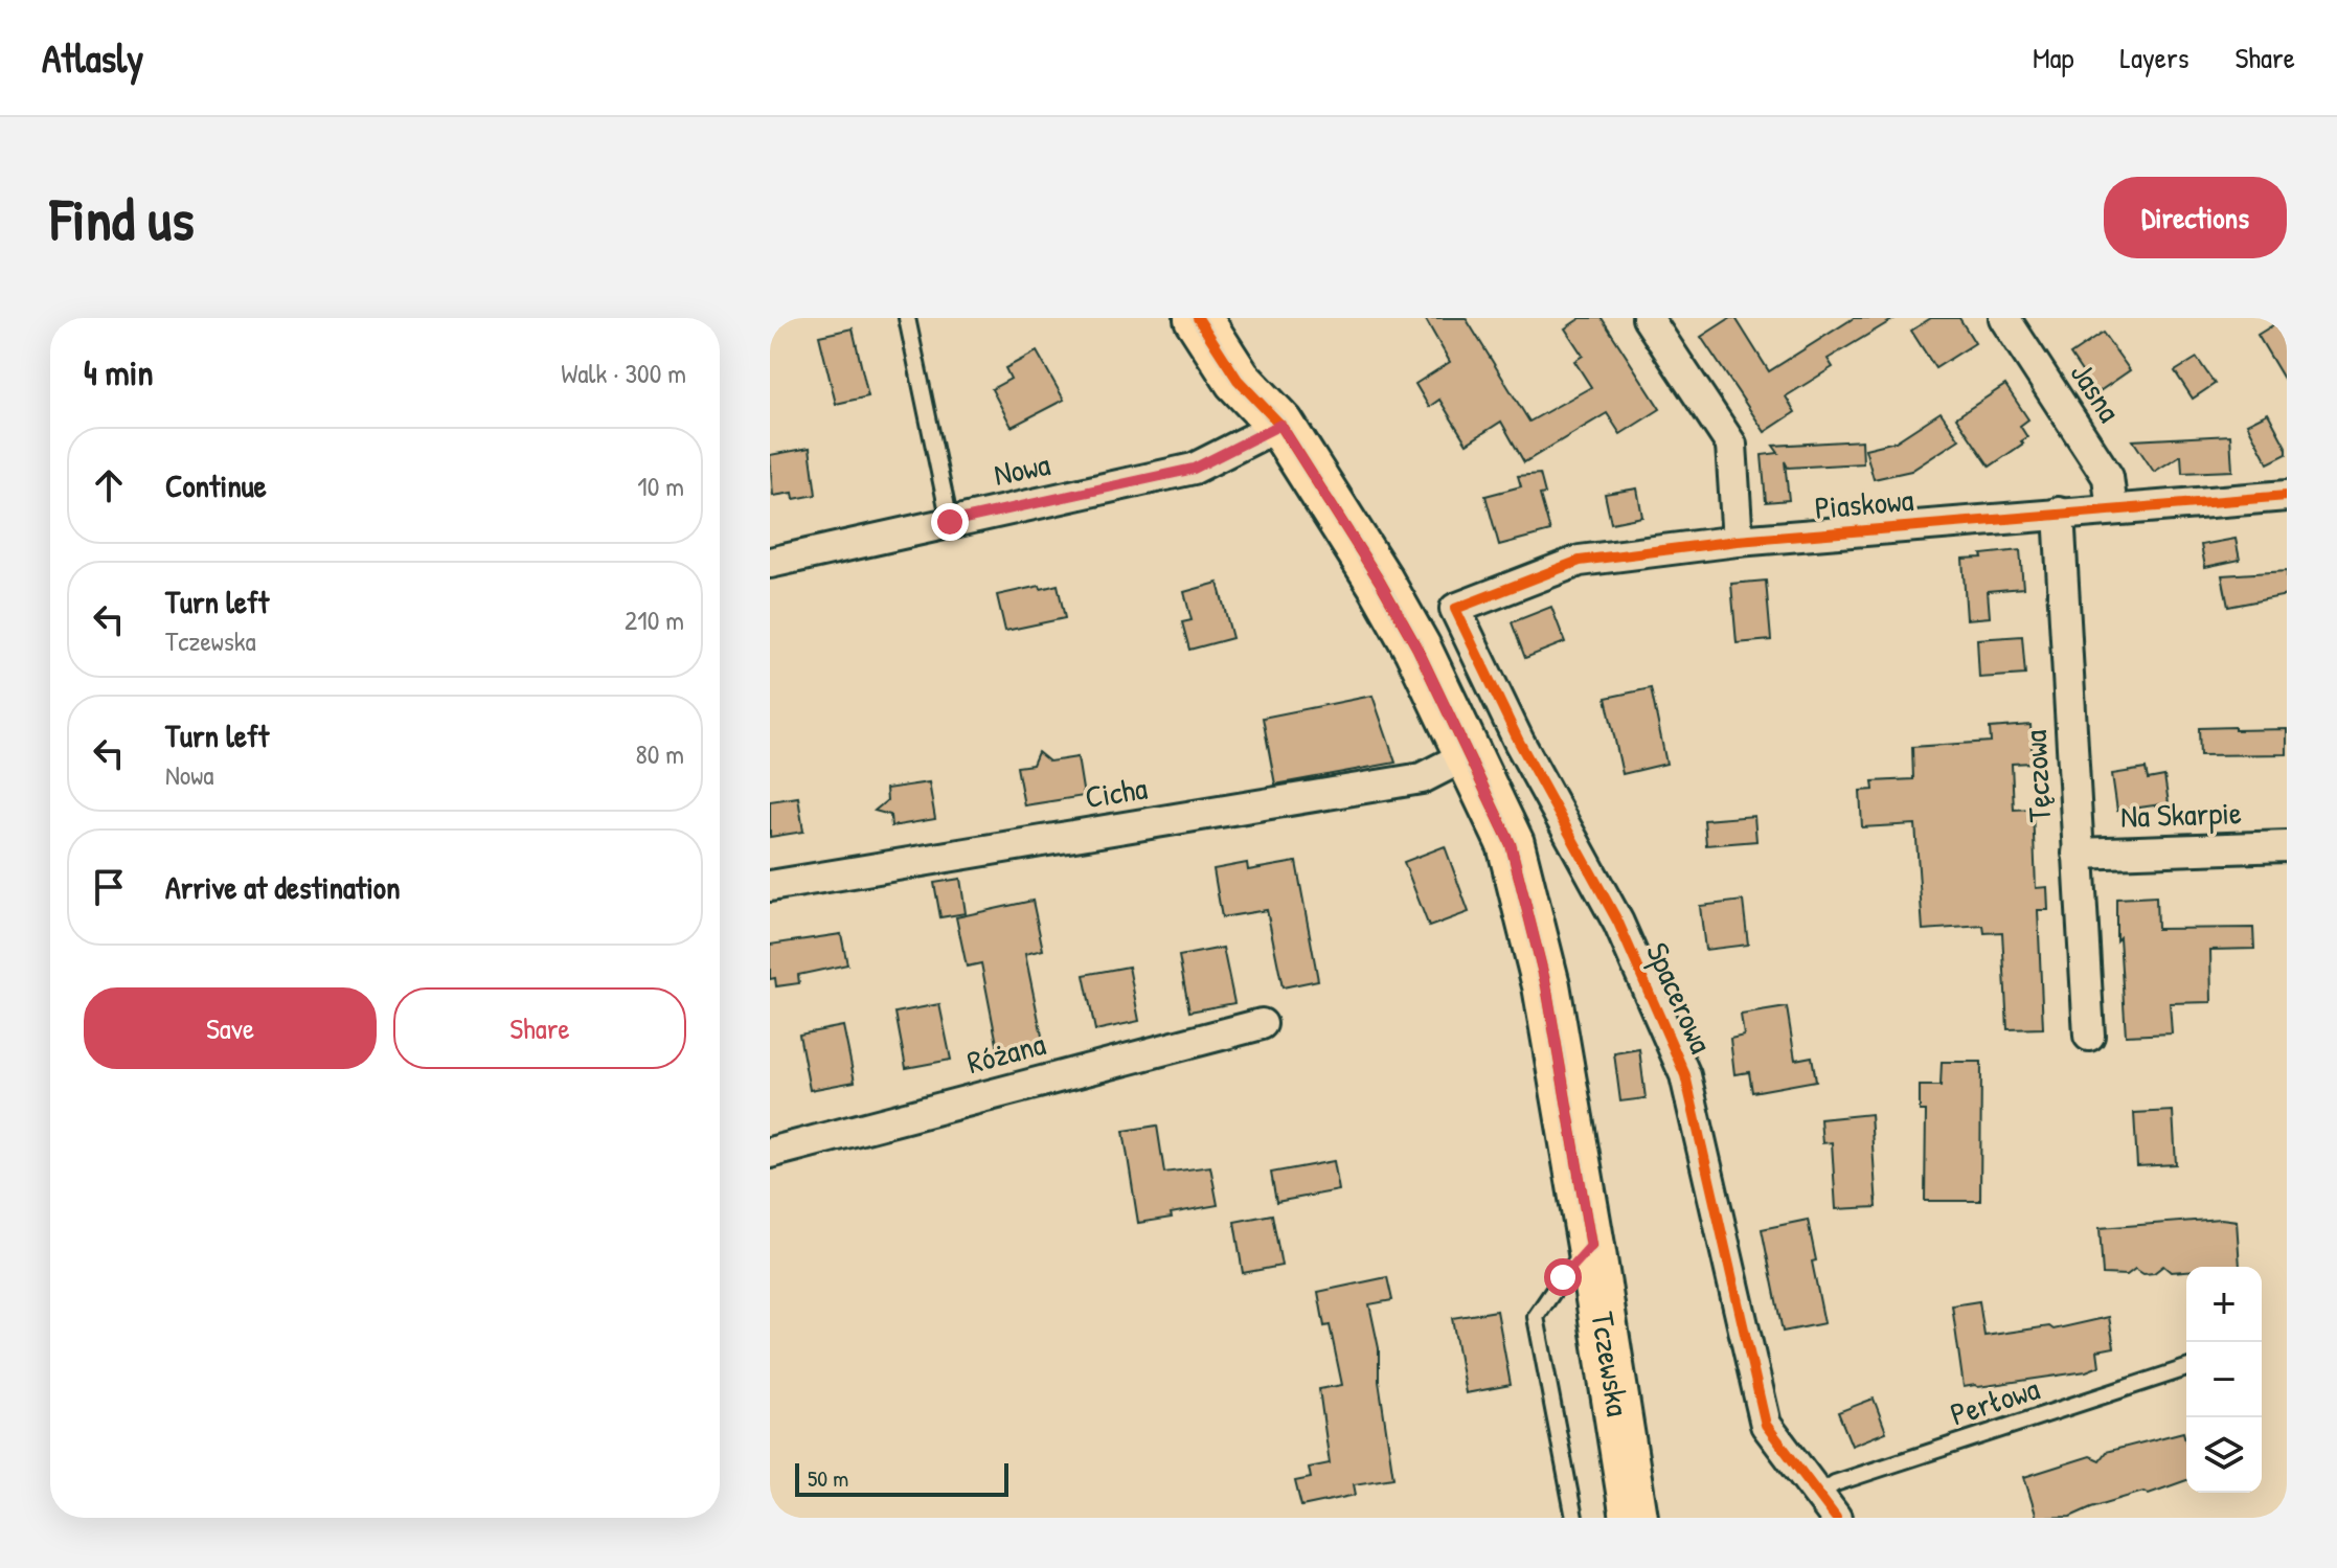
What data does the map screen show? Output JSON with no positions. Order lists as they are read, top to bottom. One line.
{"streets":{"main road":["Tczewska"],"street":["Jasna","Nowa","Piaskowa","Tęczowa","Cicha","Na Skarpie","Spacerowa","Różana"],"lane":["Perłowa"]},"crossings":[["Jasna","Piaskowa"],["Nowa","Tczewska"],["Piaskowa","Tęczowa"],["Piaskowa","Spacerowa"],["Tęczowa","Na Skarpie"],["Cicha","Tczewska"],["Spacerowa","Perłowa"]],"scale_bar":"50 m","page":{"header":"Atlasly","nav":["Map","Layers","Share"],"buttons":["Directions",["Save","Share"]],"title":"Find us","heading":["4 min","Walk · 300 m"],"list":[["Continue","10 m"],["Turn left","Tczewska","210 m"],["Turn left","Nowa","80 m"],"Arrive at destination"],"map_buttons":["+","−"],"scale":"50 m"}}
